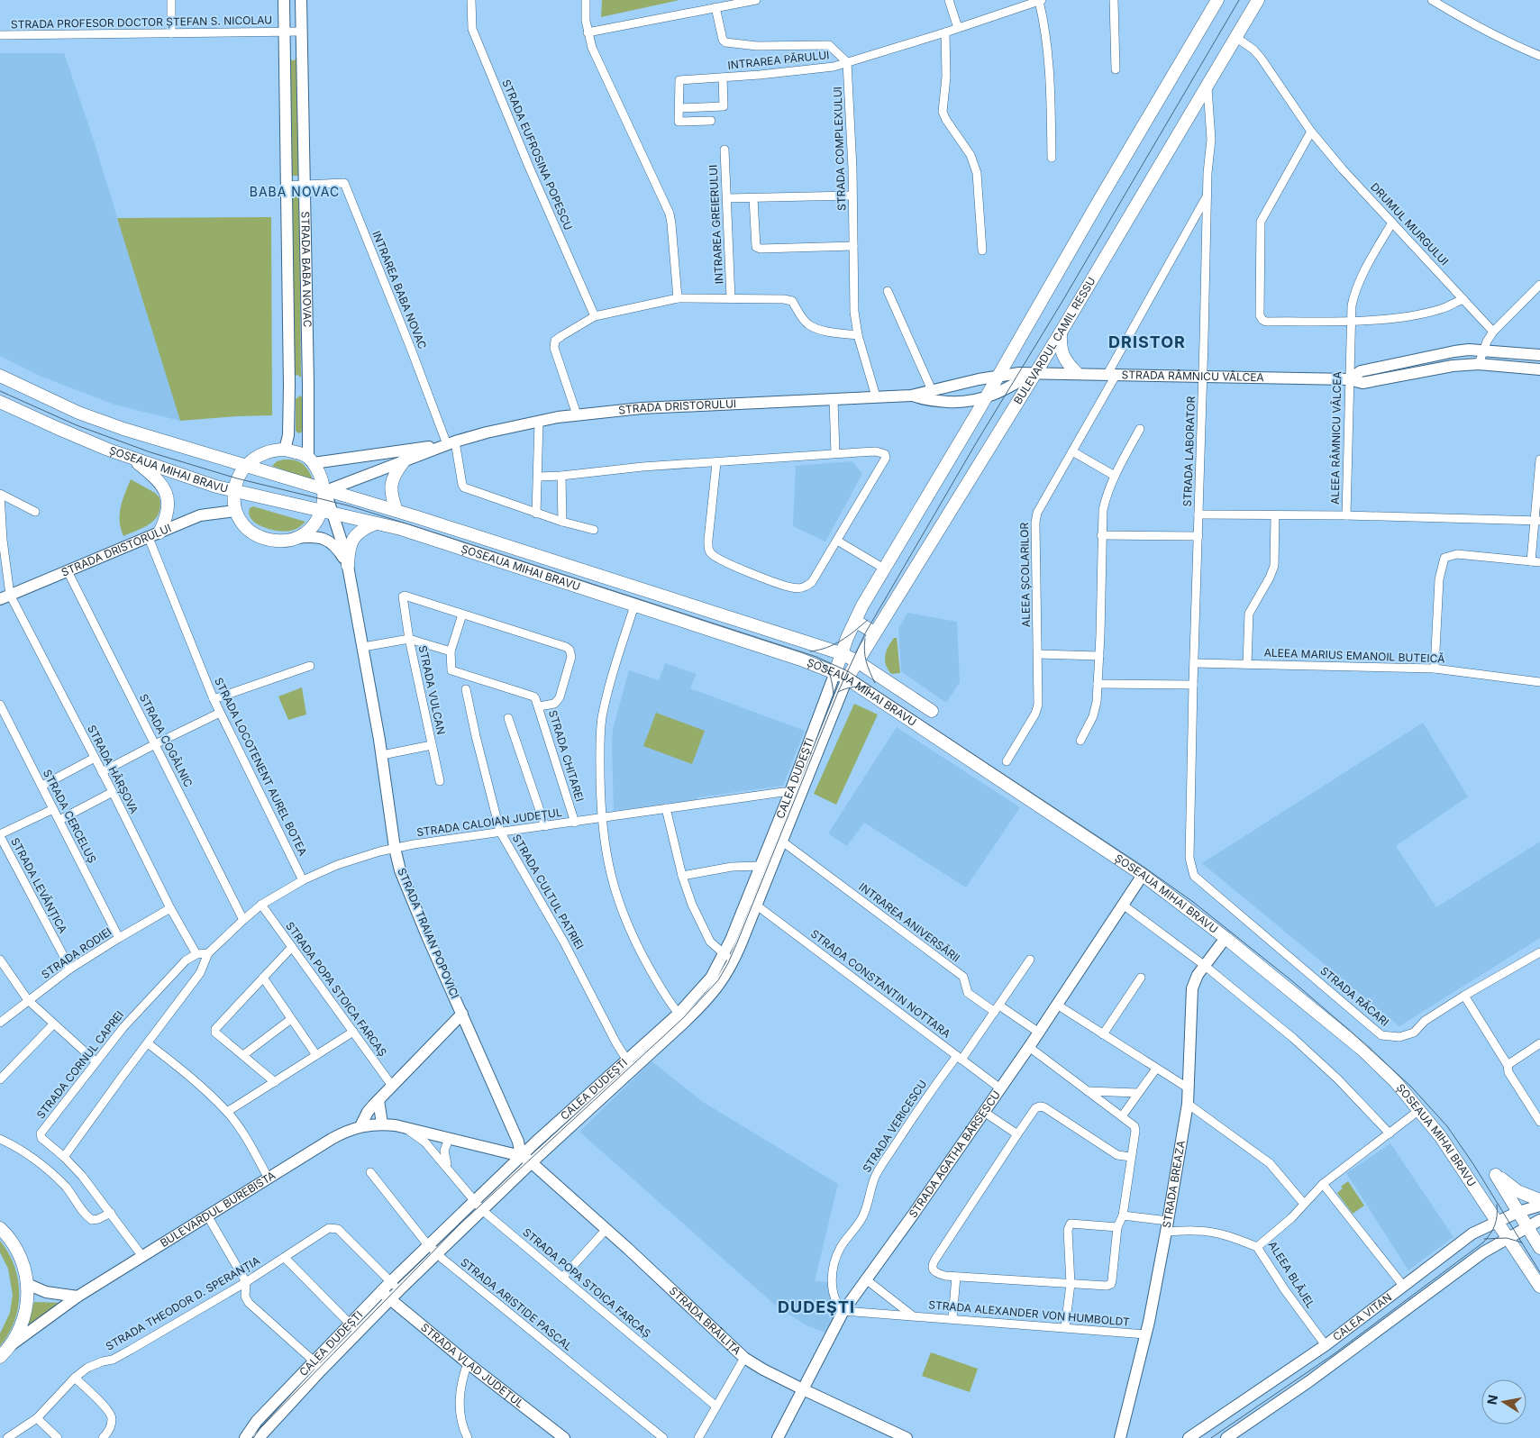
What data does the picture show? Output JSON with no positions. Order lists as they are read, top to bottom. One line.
{"streets":{"main road":["BULEVARDUL CAMIL RESSU","ȘOSEAUA MIHAI BRAVU"],"street":["STRADA PROFESOR DOCTOR ȘTEFAN S. NICOLAU","INTRAREA PĂRULUI","STRADA COMPLEXULUI","STRADA EUFROSINA POPESCU","INTRAREA GREIERULUI","DRUMUL MURGULUI","STRADA BABA NOVAC","INTRAREA BABA NOVAC","STRADA RÂMNICU VÂLCEA","STRADA DRISTORULUI","ALEEA RÂMNICU VÂLCEA","STRADA LABORATOR","ALEEA ȘCOLARILOR","ALEEA MARIUS EMANOIL BUTEICĂ","STRADA VULCAN","STRADA COGÂLNIC","STRADA CHITAREI","STRADA LOCOTENENT AUREL BOTEA","STRADA HÂRȘOVA","CALEA DUDEȘTI","STRADA CERCELUȘ","STRADA CALOIAN JUDEȚUL","STRADA LEVĂNȚICA","STRADA CULTUL PATRIEI","INTRAREA ANIVERSĂRII","STRADA TRAIAN POPOVICI","STRADA RODIEI","STRADA CONSTANTIN NOTTARA","STRADA POPA STOICA FARCAȘ","STRADA RĂCARI","STRADA CORNUL CAPREI","STRADA VERICESCU","STRADA AGATHA BÂRSESCU","STRADA BREAZA","BULEVARDUL BUREBISTA","ALEEA BLĂJEL","STRADA THEODOR D. SPERANȚIA","STRADA ARISTIDE PASCAL","STRADA ALEXANDER VON HUMBOLDT","CALEA VITAN","STRADA BRĂILIȚA","STRADA VLAD JUDEȚUL"]},"crossings":[["STRADA PROFESOR DOCTOR ȘTEFAN S. NICOLAU","STRADA BABA NOVAC"],["INTRAREA PĂRULUI","STRADA COMPLEXULUI"],["STRADA COMPLEXULUI","STRADA DRISTORULUI"],["DRUMUL MURGULUI","BULEVARDUL CAMIL RESSU"],["DRUMUL MURGULUI","ALEEA RÂMNICU VÂLCEA"],["STRADA BABA NOVAC","INTRAREA BABA NOVAC"],["STRADA BABA NOVAC","STRADA DRISTORULUI"],["INTRAREA BABA NOVAC","STRADA DRISTORULUI"],["BULEVARDUL CAMIL RESSU","STRADA RÂMNICU VÂLCEA"],["BULEVARDUL CAMIL RESSU","STRADA DRISTORULUI"],["BULEVARDUL CAMIL RESSU","STRADA LABORATOR"],["BULEVARDUL CAMIL RESSU","ȘOSEAUA MIHAI BRAVU"],["BULEVARDUL CAMIL RESSU","CALEA DUDEȘTI"],["STRADA RÂMNICU VÂLCEA","STRADA DRISTORULUI"],["STRADA RÂMNICU VÂLCEA","ALEEA RÂMNICU VÂLCEA"],["STRADA RÂMNICU VÂLCEA","STRADA LABORATOR"],["STRADA RÂMNICU VÂLCEA","ALEEA ȘCOLARILOR"],["STRADA DRISTORULUI","ȘOSEAUA MIHAI BRAVU"],["STRADA DRISTORULUI","STRADA COGÂLNIC"],["STRADA DRISTORULUI","STRADA LOCOTENENT AUREL BOTEA"],["STRADA DRISTORULUI","STRADA HÂRȘOVA"],["ALEEA RÂMNICU VÂLCEA","STRADA LABORATOR"],["STRADA LABORATOR","ALEEA ȘCOLARILOR"],["STRADA LABORATOR","ALEEA MARIUS EMANOIL BUTEICĂ"],["STRADA LABORATOR","STRADA RĂCARI"],["ȘOSEAUA MIHAI BRAVU","CALEA DUDEȘTI"],["ȘOSEAUA MIHAI BRAVU","STRADA TRAIAN POPOVICI"],["ȘOSEAUA MIHAI BRAVU","STRADA AGATHA BÂRSESCU"],["ȘOSEAUA MIHAI BRAVU","STRADA BREAZA"],["ȘOSEAUA MIHAI BRAVU","ALEEA BLĂJEL"],["ȘOSEAUA MIHAI BRAVU","CALEA VITAN"],["STRADA VULCAN","STRADA CHITAREI"],["STRADA VULCAN","STRADA TRAIAN POPOVICI"],["STRADA COGÂLNIC","STRADA CALOIAN JUDEȚUL"],["STRADA CHITAREI","STRADA CALOIAN JUDEȚUL"],["STRADA LOCOTENENT AUREL BOTEA","STRADA CALOIAN JUDEȚUL"],["STRADA HÂRȘOVA","STRADA RODIEI"],["STRADA HÂRȘOVA","STRADA CORNUL CAPREI"],["CALEA DUDEȘTI","STRADA CALOIAN JUDEȚUL"],["CALEA DUDEȘTI","STRADA CULTUL PATRIEI"],["CALEA DUDEȘTI","INTRAREA ANIVERSĂRII"],["CALEA DUDEȘTI","STRADA TRAIAN POPOVICI"],["CALEA DUDEȘTI","STRADA CONSTANTIN NOTTARA"],["CALEA DUDEȘTI","STRADA POPA STOICA FARCAȘ"],["CALEA DUDEȘTI","BULEVARDUL BUREBISTA"],["CALEA DUDEȘTI","STRADA THEODOR D. SPERANȚIA"],["CALEA DUDEȘTI","STRADA ARISTIDE PASCAL"],["CALEA DUDEȘTI","STRADA BRĂILIȚA"],["CALEA DUDEȘTI","STRADA VLAD JUDEȚUL"],["STRADA CERCELUȘ","STRADA RODIEI"],["STRADA CALOIAN JUDEȚUL","STRADA CULTUL PATRIEI"],["STRADA CALOIAN JUDEȚUL","STRADA TRAIAN POPOVICI"],["STRADA CALOIAN JUDEȚUL","STRADA POPA STOICA FARCAȘ"],["STRADA CALOIAN JUDEȚUL","STRADA CORNUL CAPREI"],["STRADA LEVĂNȚICA","STRADA RODIEI"],["INTRAREA ANIVERSĂRII","STRADA VERICESCU"],["INTRAREA ANIVERSĂRII","STRADA AGATHA BÂRSESCU"],["STRADA TRAIAN POPOVICI","BULEVARDUL BUREBISTA"],["STRADA CONSTANTIN NOTTARA","STRADA VERICESCU"],["STRADA CONSTANTIN NOTTARA","STRADA AGATHA BÂRSESCU"],["STRADA POPA STOICA FARCAȘ","BULEVARDUL BUREBISTA"],["STRADA VERICESCU","STRADA AGATHA BÂRSESCU"],["STRADA VERICESCU","STRADA ALEXANDER VON HUMBOLDT"],["STRADA AGATHA BÂRSESCU","STRADA ALEXANDER VON HUMBOLDT"],["STRADA AGATHA BÂRSESCU","STRADA BRĂILIȚA"],["STRADA BREAZA","STRADA ALEXANDER VON HUMBOLDT"],["BULEVARDUL BUREBISTA","STRADA BRĂILIȚA"],["ALEEA BLĂJEL","CALEA VITAN"]],"districts":["BABA NOVAC","DRISTOR","DUDEŞTI"],"north":"left"}
